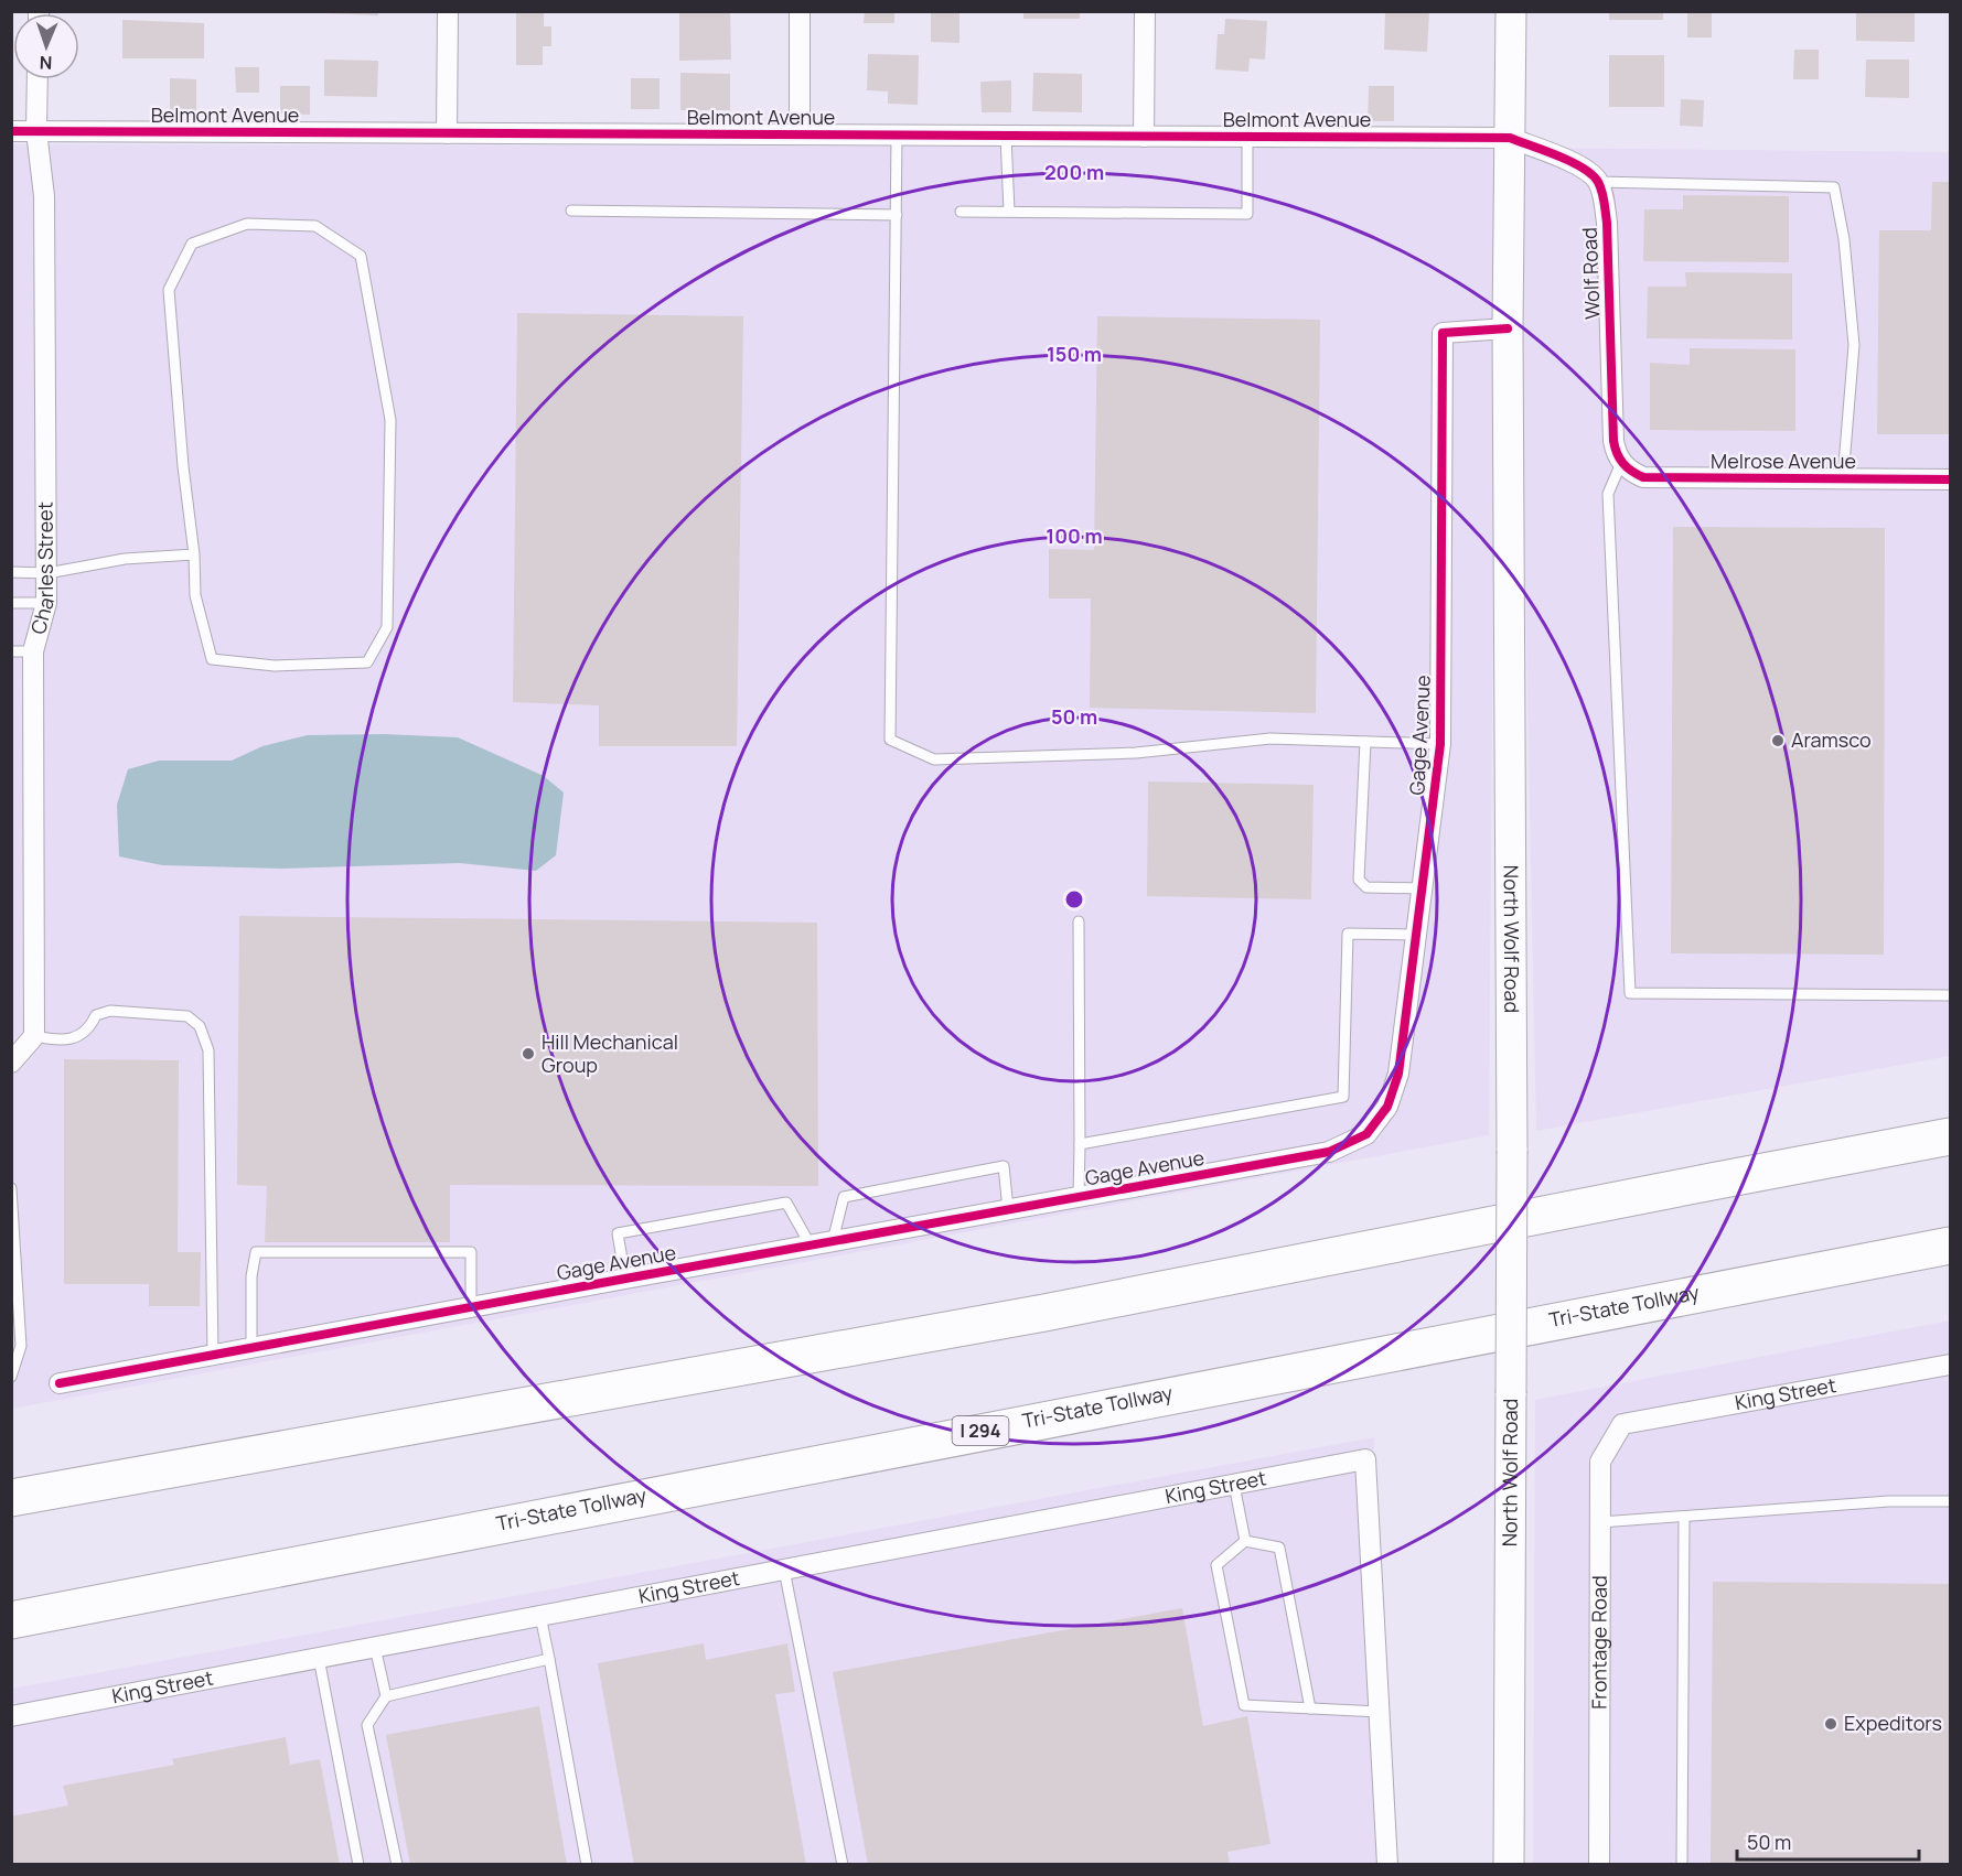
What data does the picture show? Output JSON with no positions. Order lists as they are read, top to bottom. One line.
{"streets":{"highway":["Tri-State Tollway","I 294"],"main road":["North Wolf Road"],"street":["Belmont Avenue","Wolf Road","Melrose Avenue","Charles Street","Gage Avenue","King Street","Frontage Road"]},"crossings":[["Belmont Avenue","Charles Street"],["Belmont Avenue","North Wolf Road"],["Wolf Road","Melrose Avenue"],["Gage Avenue","North Wolf Road"],["King Street","Frontage Road"]],"places":["Aramsco","Hill Mechanical Group","Expeditors"],"scale_bar":"50 m","north":"bottom","rings":["200 m","150 m","100 m","50 m"]}
